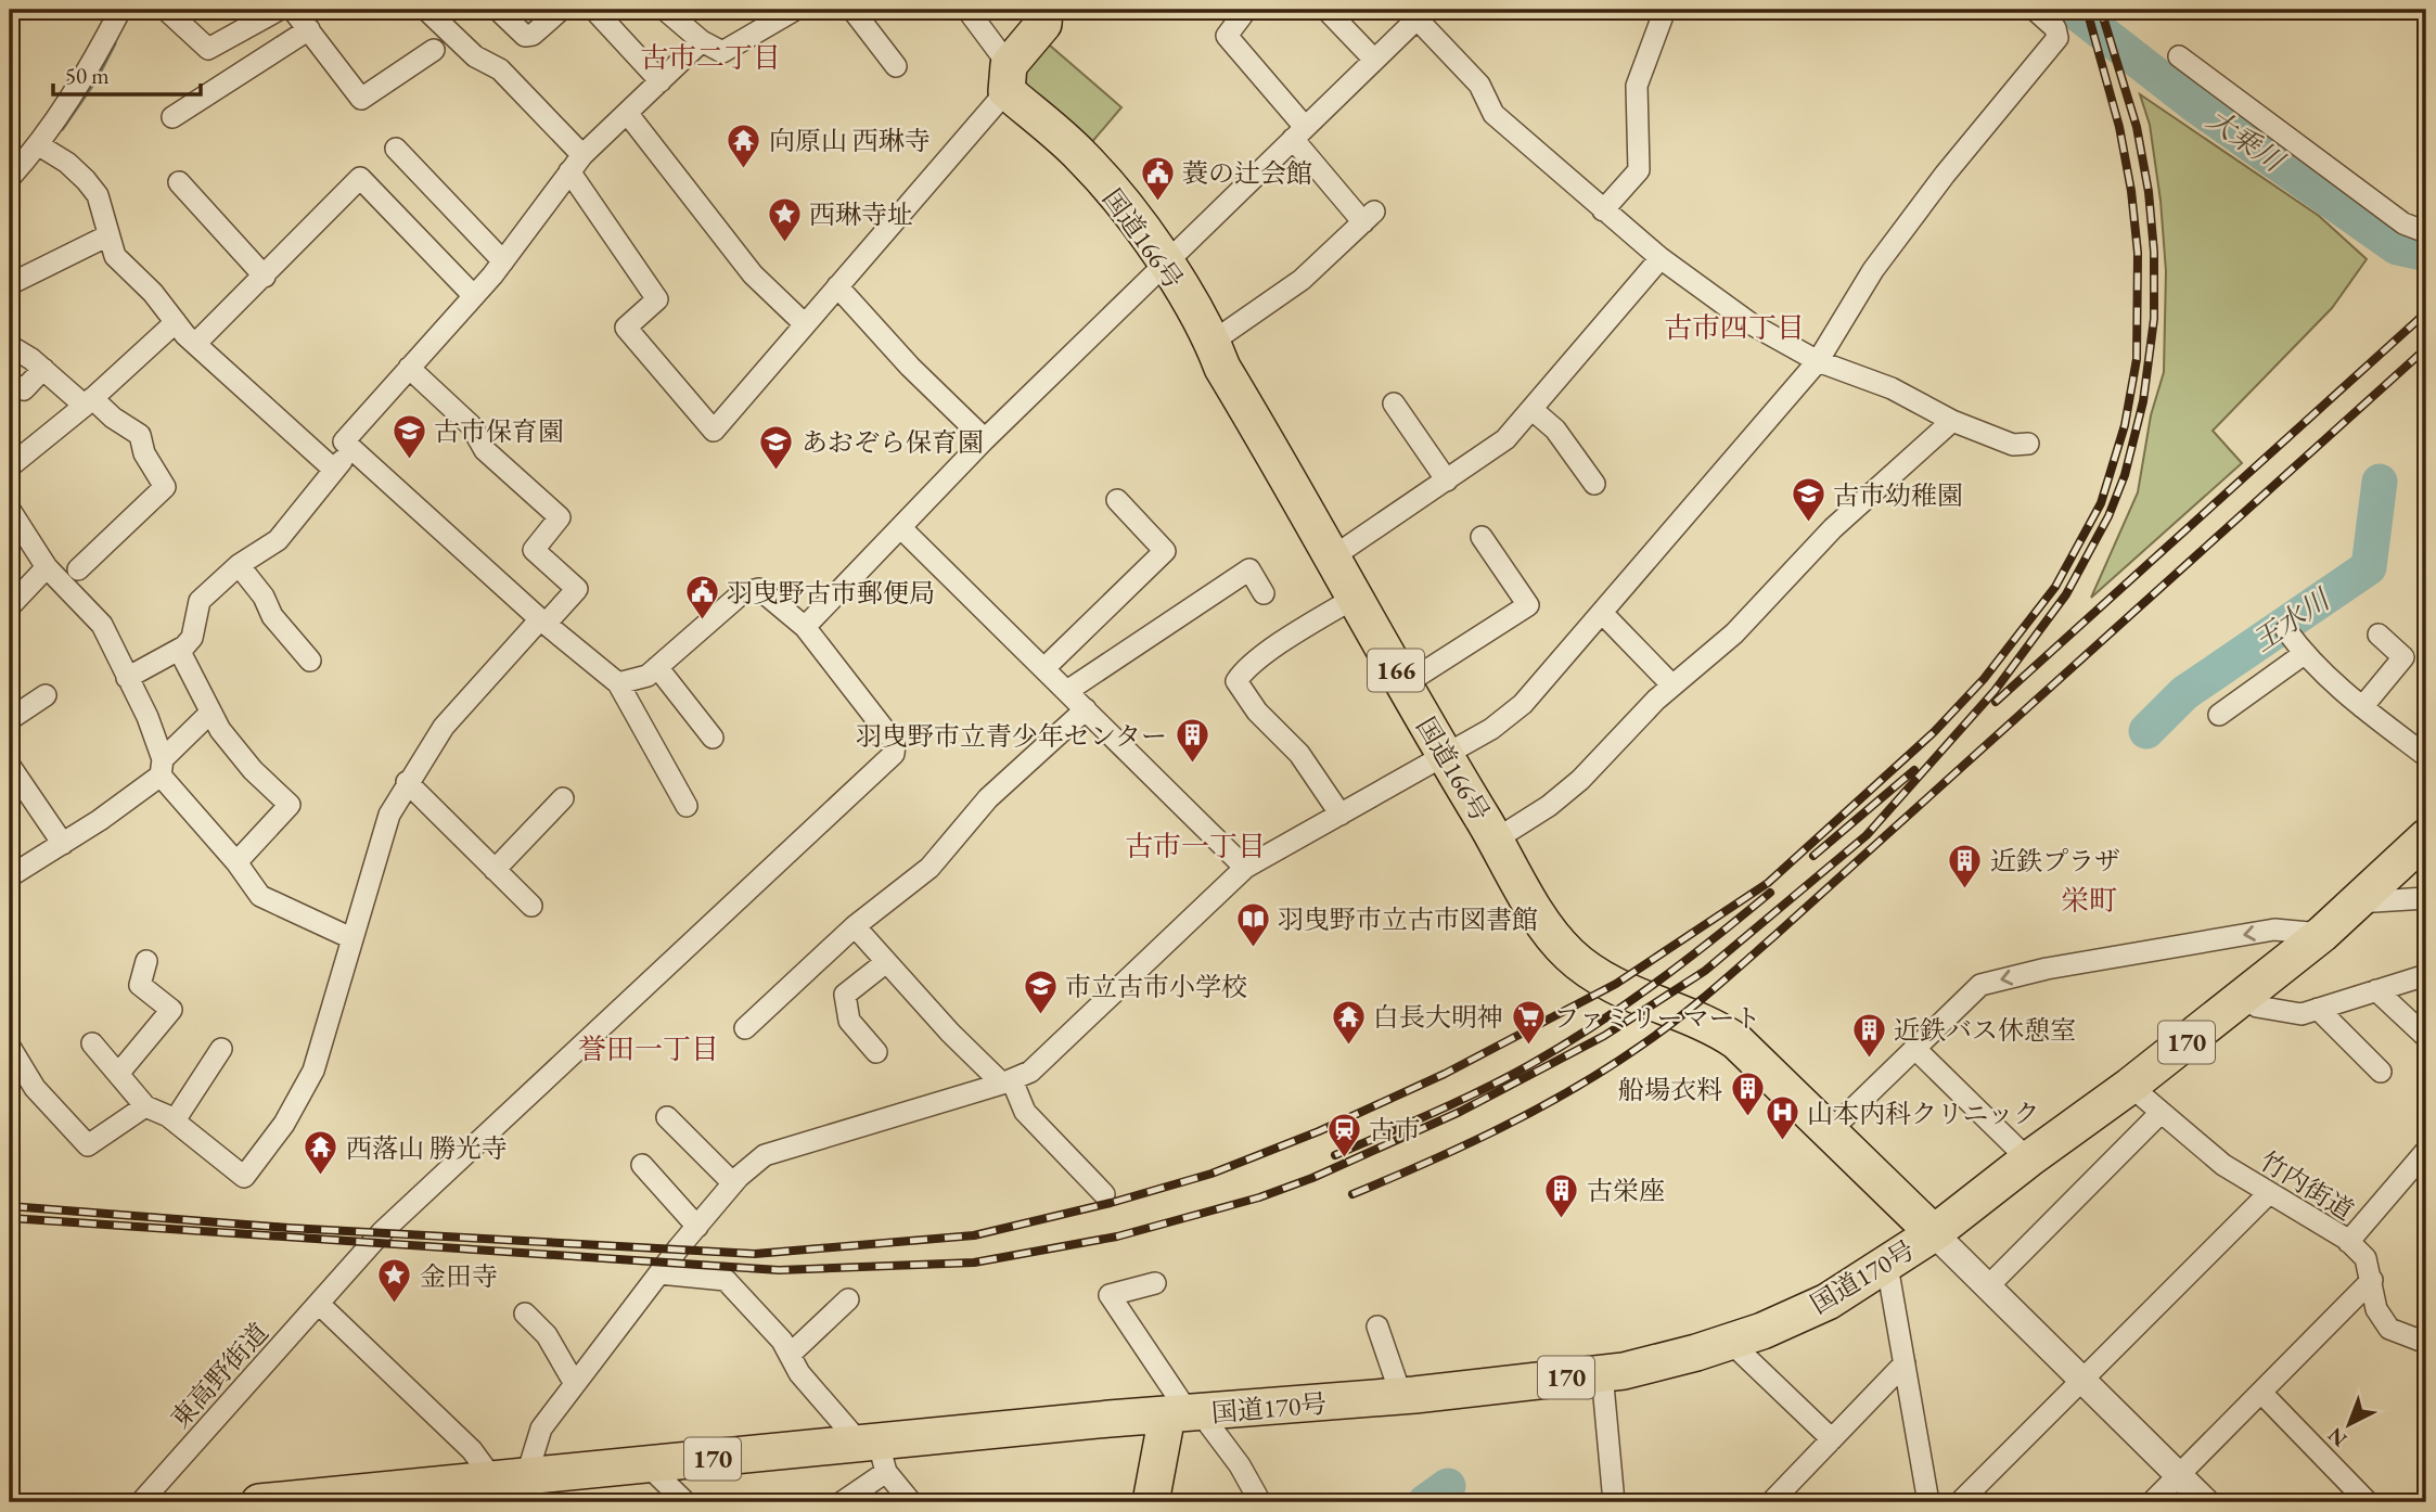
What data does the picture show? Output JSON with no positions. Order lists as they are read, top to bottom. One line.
{"streets":{"highway":["国道166号","166","170","国道170号"],"street":["竹内街道","東高野街道"]},"crossings":[["国道166号","国道170号"],["竹内街道","国道170号"]],"districts":["古市二丁目","古市四丁目","古市一丁目","栄町","誉田一丁目"],"water":["大乗川","王水川"],"places":{"temple":["向原山 西琳寺","白長大明神","西落山 勝光寺"],"public building":["蓑の辻会館","羽曳野古市郵便局"],"place":["西琳寺址","金田寺"],"school or university":["古市保育園","あおぞら保育園","古市幼稚園","市立古市小学校"],"building":["羽曳野市立青少年センター","近鉄プラザ","近鉄バス休憩室","船場衣料","古栄座"],"library":["羽曳野市立古市図書館"],"supermarket":["ファミリーマート"],"hospital":["山本内科クリニック"],"station":["古市"]},"scale_bar":"50 m","north":"bottom left"}
